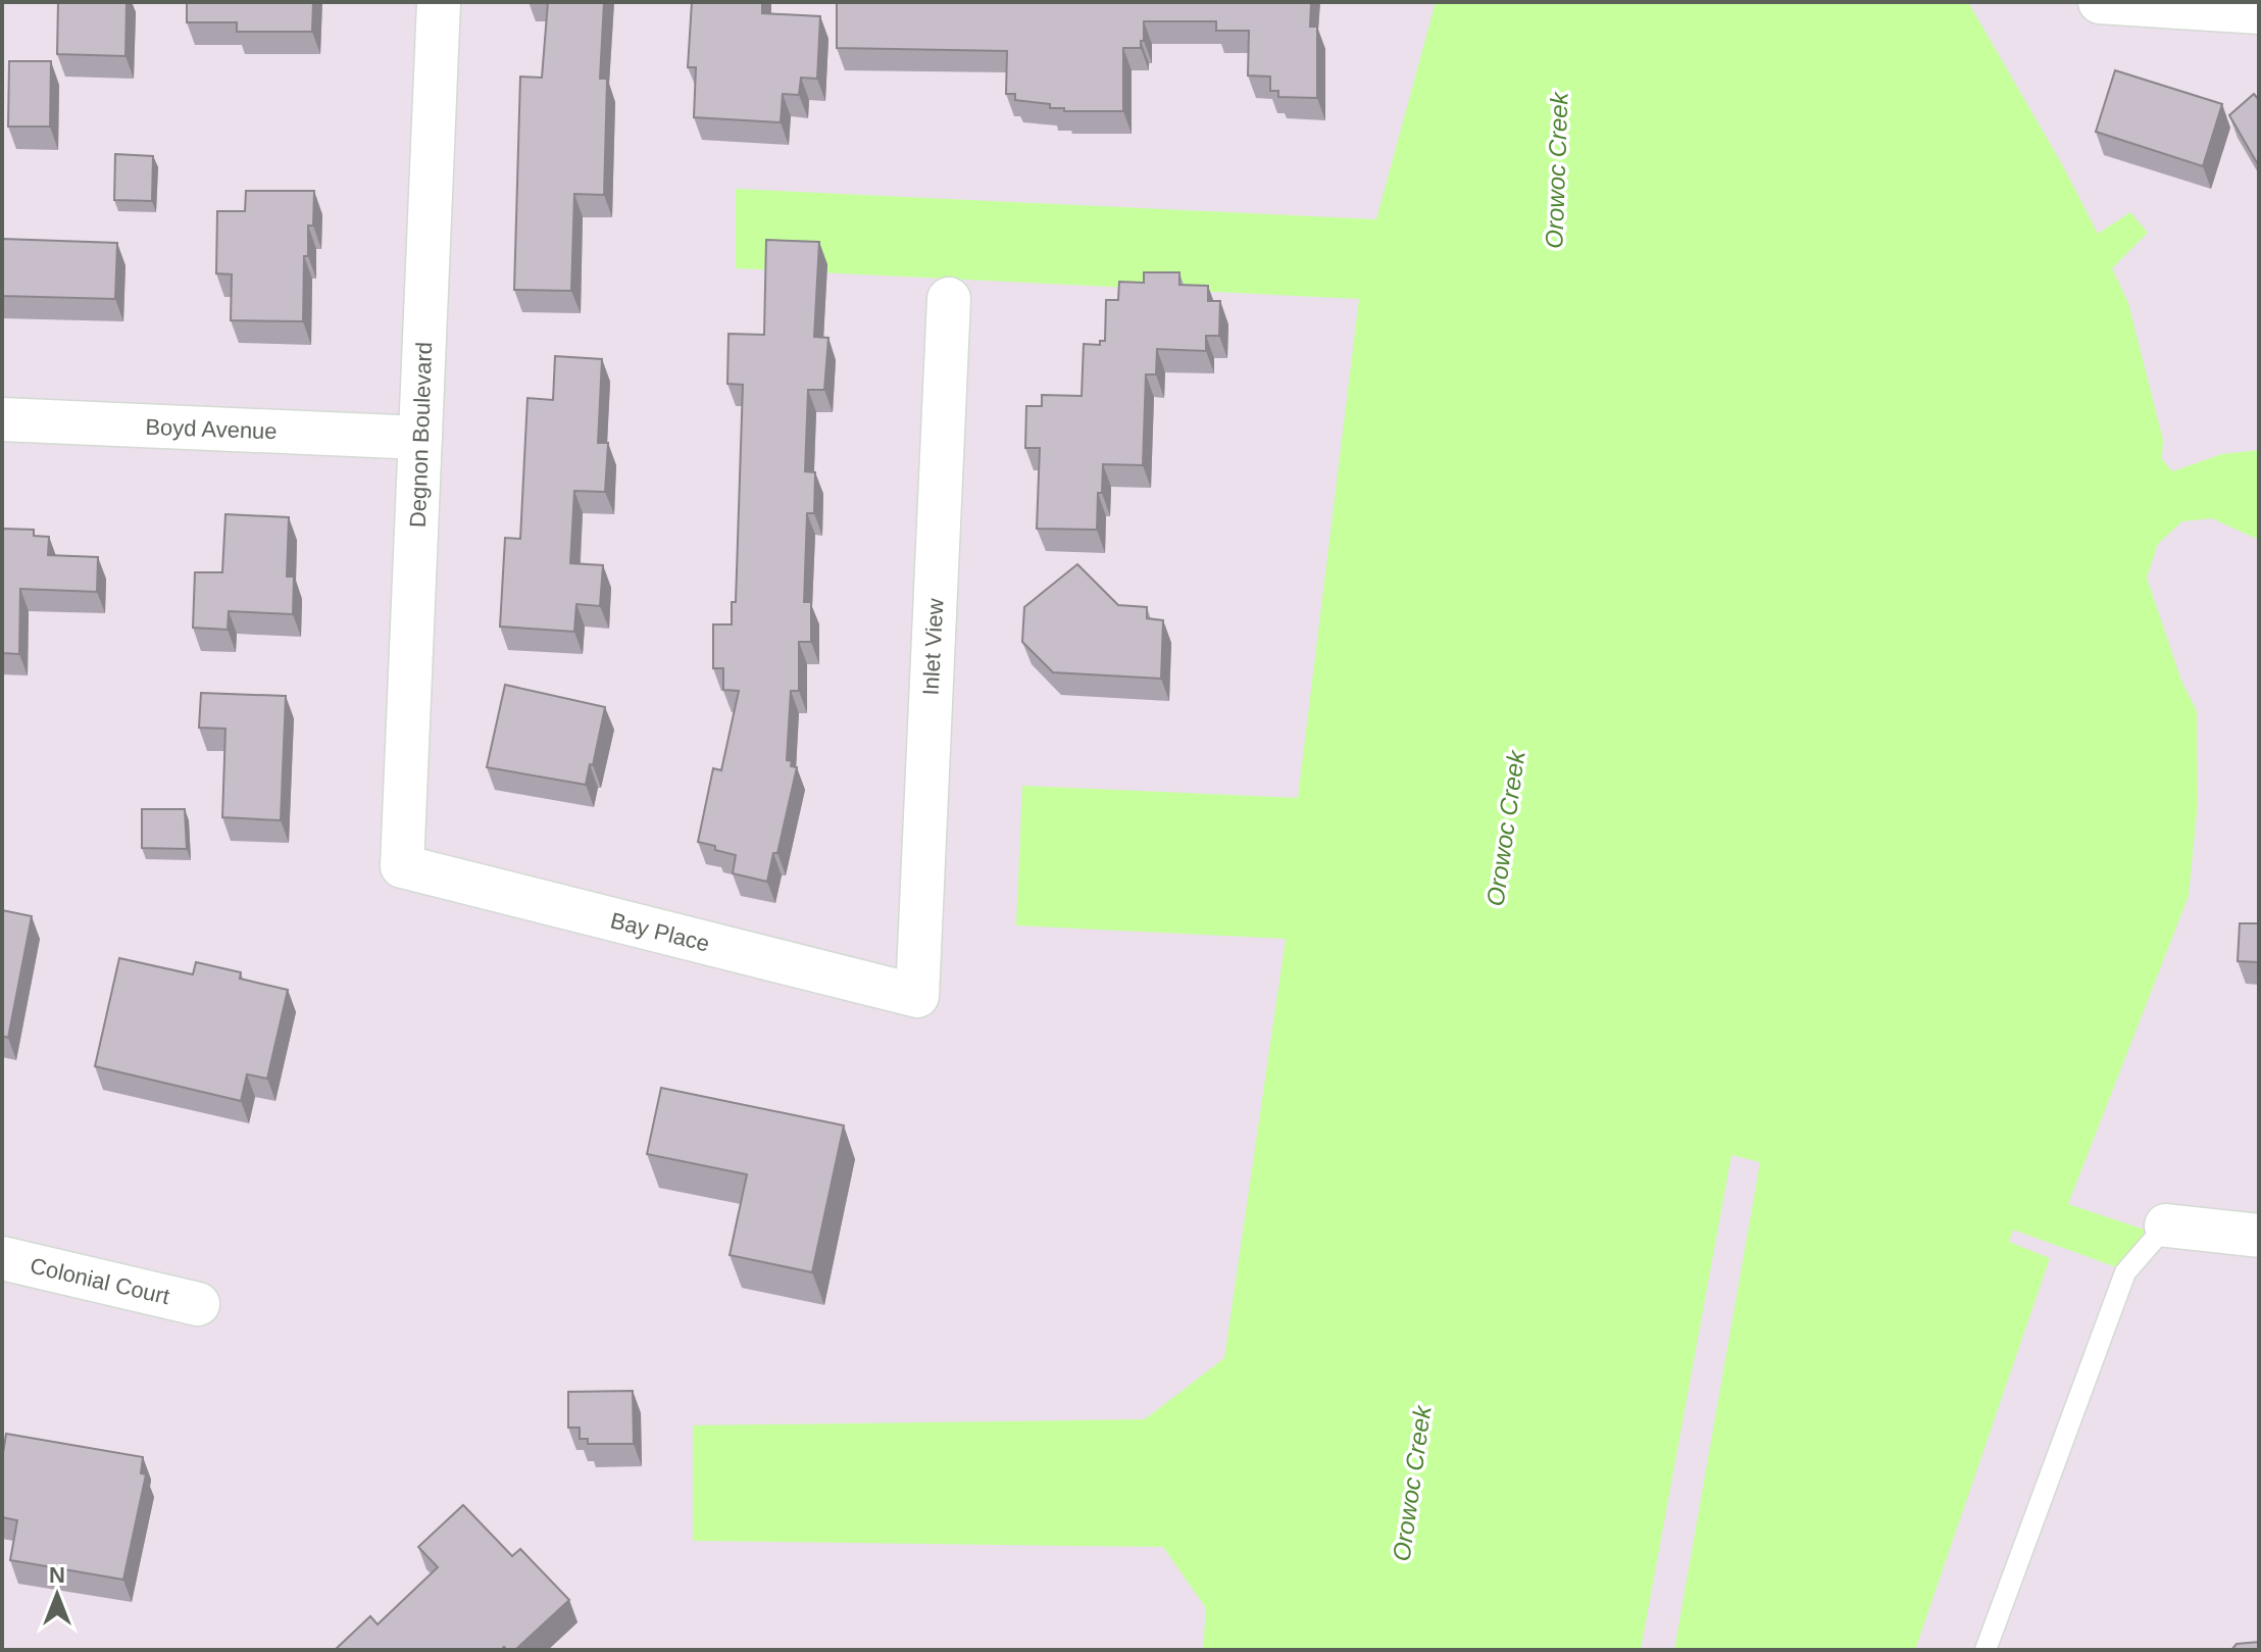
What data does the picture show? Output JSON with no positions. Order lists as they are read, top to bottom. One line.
{"streets":{"street":["Boyd Avenue","Degnon Boulevard","Inlet View","Bay Place","Colonial Court"]},"crossings":[["Boyd Avenue","Degnon Boulevard"],["Degnon Boulevard","Bay Place"],["Inlet View","Bay Place"]],"water":["Orowoc Creek"],"north":"top"}
